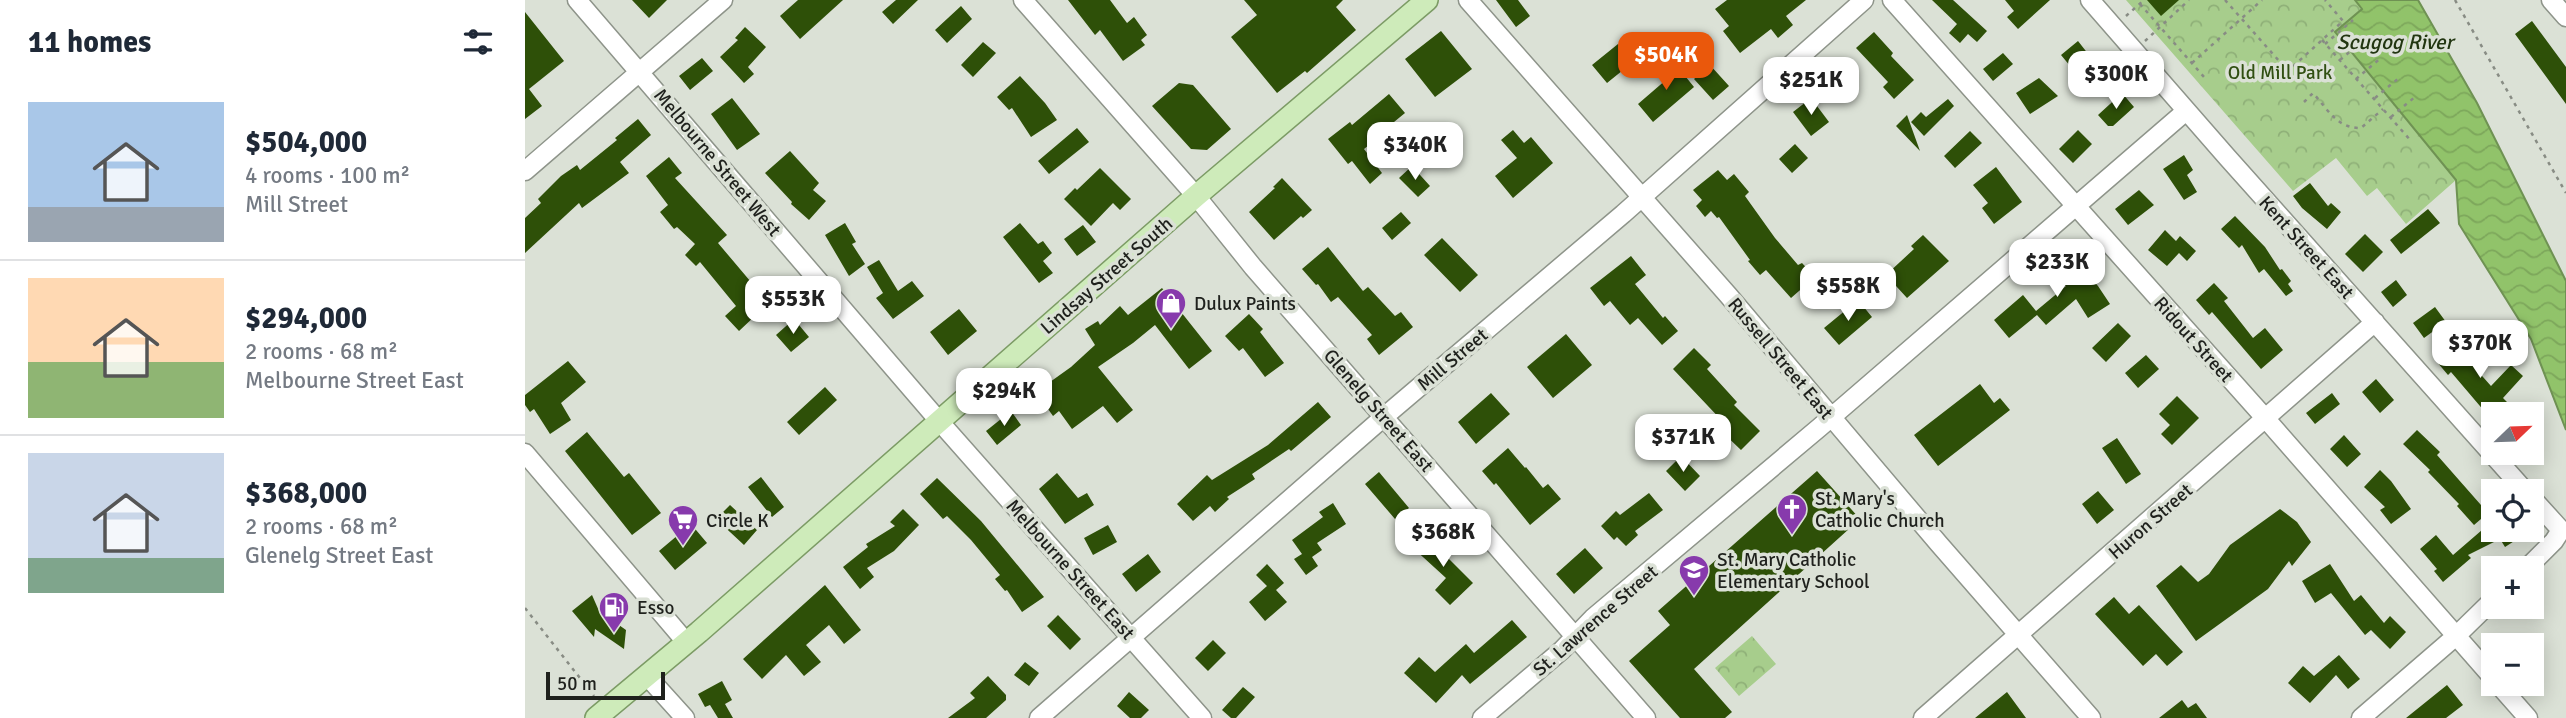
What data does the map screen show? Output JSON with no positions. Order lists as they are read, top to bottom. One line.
{"streets":{"main road":["Lindsay Street South"],"street":["Melbourne Street West","Kent Street East","Ridout Street","Russell Street East","Mill Street","Glenelg Street East","Huron Street","Melbourne Street East","St. Lawrence Street"]},"crossings":[["Melbourne Street West","Lindsay Street South"],["Melbourne Street West","Melbourne Street East"],["Kent Street East","Huron Street"],["Kent Street East","St. Lawrence Street"],["Lindsay Street South","Glenelg Street East"],["Lindsay Street South","Melbourne Street East"],["Ridout Street","Huron Street"],["Ridout Street","St. Lawrence Street"],["Russell Street East","Mill Street"],["Russell Street East","Huron Street"],["Russell Street East","St. Lawrence Street"],["Mill Street","Glenelg Street East"],["Mill Street","Melbourne Street East"],["Glenelg Street East","St. Lawrence Street"]],"water":["Scugog River"],"parks":["Old Mill Park"],"places":{"shop":["Dulux Paints"],"church":["St. Mary's Catholic Church"],"supermarket":["Circle K"],"school or university":["St. Mary Catholic Elementary School"],"fuel station":["Esso"]},"scale_bar":"50 m","north":"top right","page":{"heading":"11 homes","price":["$504K","$300K","$251K","$340K","$233K","$558K","$553K","$370K","$294K","$371K","$368K"],"list":[{"name":"$504,000","note":"4 rooms · 100 m² · Mill Street"},{"name":"$294,000","note":"2 rooms · 68 m² · Melbourne Street East"},{"name":"$368,000","note":"2 rooms · 68 m² · Glenelg Street East"}],"map_buttons":["+","−"],"scale":"50 m"}}
